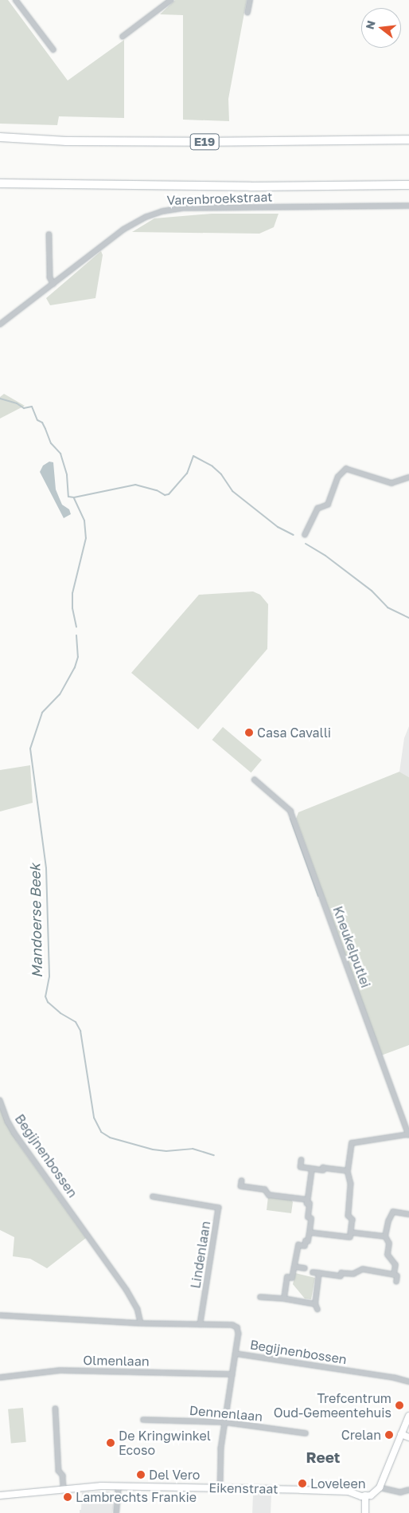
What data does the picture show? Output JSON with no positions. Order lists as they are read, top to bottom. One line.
{"streets":{"highway":["E19"],"street":["Varenbroekstraat","Kneukelputlei","Begijnenbossen","Lindenlaan","Olmenlaan","Dennenlaan","Eikenstraat"]},"crossings":[["Begijnenbossen","Lindenlaan"]],"districts":["Reet"],"water":["Mandoerse Beek"],"places":["Casa Cavalli","Trefcentrum Oud-Gemeentehuis","Crelan","De Kringwinkel Ecoso","Del Vero","Loveleen","Lambrechts Frankie"],"north":"left"}
